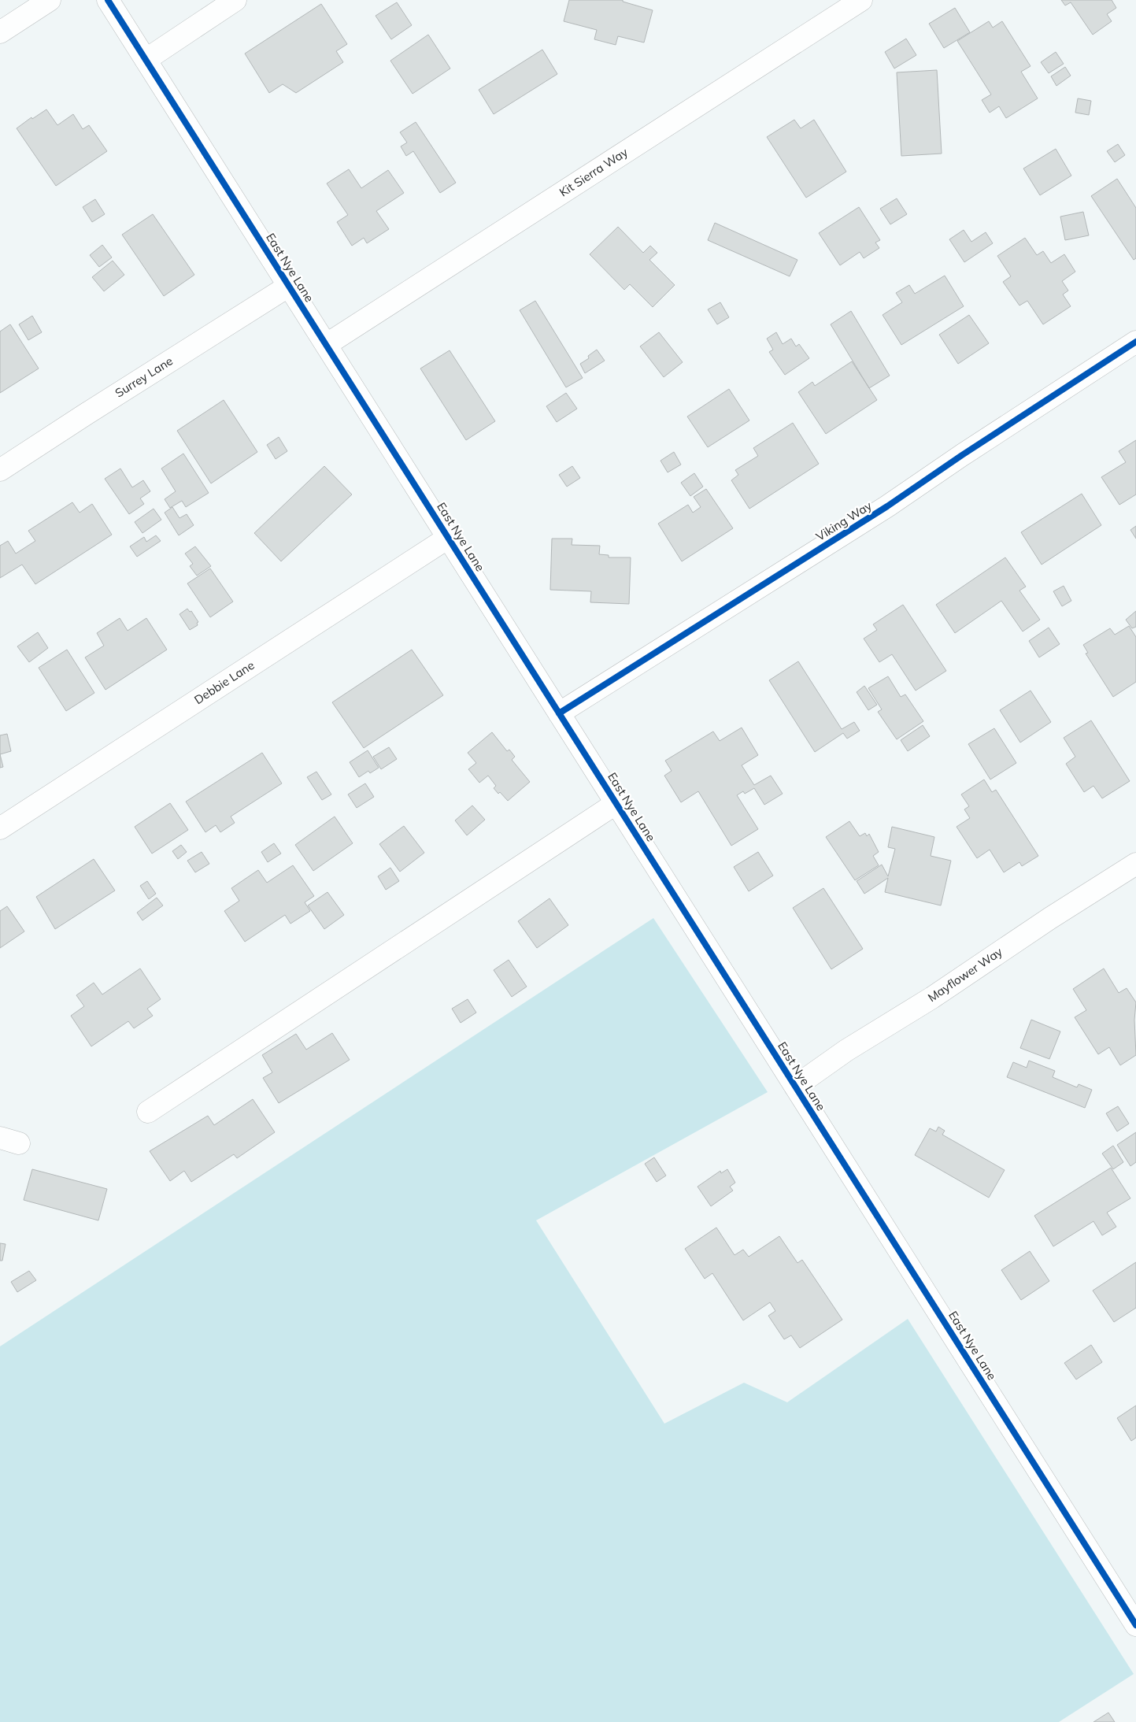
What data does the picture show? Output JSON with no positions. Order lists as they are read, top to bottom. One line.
{"streets":{"street":["Kit Sierra Way","East Nye Lane","Surrey Lane","Viking Way","Debbie Lane","Mayflower Way"]},"crossings":[["Kit Sierra Way","East Nye Lane"],["East Nye Lane","Surrey Lane"],["East Nye Lane","Viking Way"],["East Nye Lane","Debbie Lane"],["East Nye Lane","Mayflower Way"]]}
